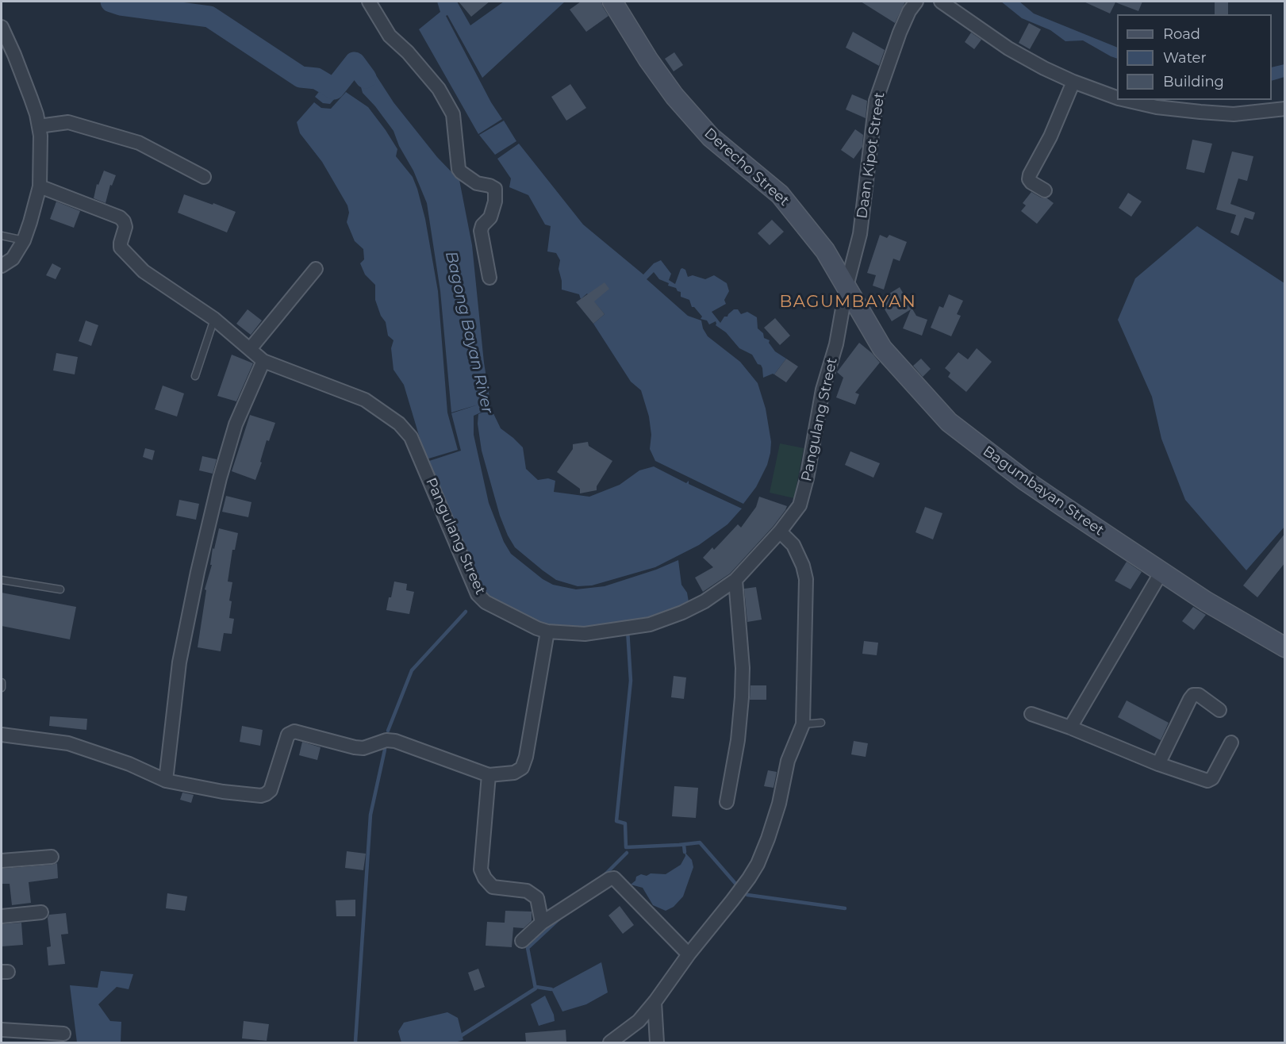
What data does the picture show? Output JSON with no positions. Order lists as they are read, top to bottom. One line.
{"streets":{"main road":["Derecho Street","Bagumbayan Street"],"street":["Daan Kipot Street","Pangulang Street"]},"crossings":[["Daan Kipot Street","Derecho Street"],["Daan Kipot Street","Pangulang Street"],["Daan Kipot Street","Bagumbayan Street"],["Derecho Street","Pangulang Street"],["Derecho Street","Bagumbayan Street"],["Pangulang Street","Bagumbayan Street"]],"districts":["BAGUMBAYAN"],"water":["Bagong Bayan River"],"legend":["Road","Water","Building"]}
